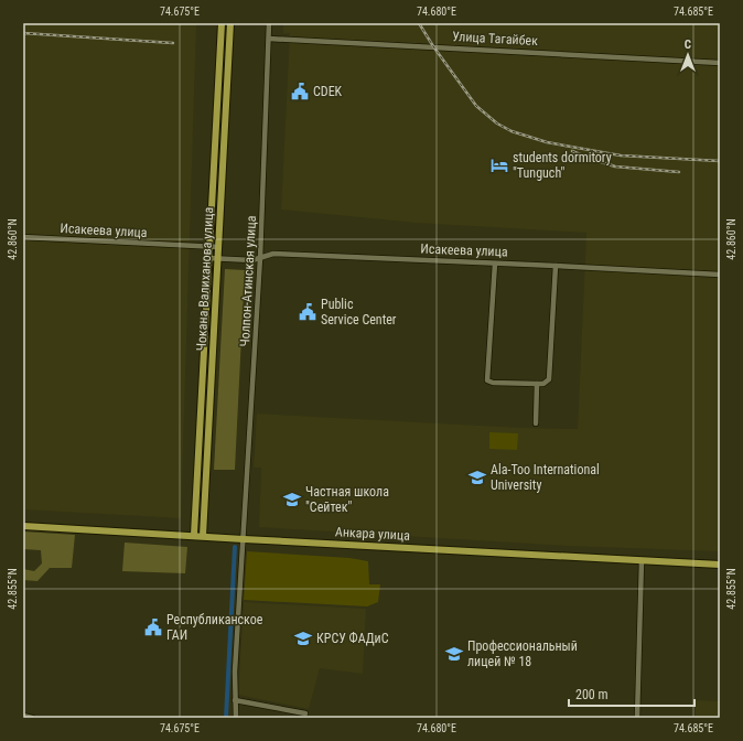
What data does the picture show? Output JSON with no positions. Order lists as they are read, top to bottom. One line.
{"streets":{"main road":["Чокана Валиханова улица","Анкара улица"],"street":["Улица Тагайбек","Исакеева улица","Чолпон-Атинская улица"]},"crossings":[["Улица Тагайбек","Чолпон-Атинская улица"],["Исакеева улица","Чокана Валиханова улица"],["Исакеева улица","Чолпон-Атинская улица"],["Чокана Валиханова улица","Анкара улица"],["Чолпон-Атинская улица","Анкара улица"]],"places":{"public building":["CDEK","Public Service Center","Республиканское ГАИ"],"hotel":["students dormitory \"Tunguch\""],"school or university":["Ala-Too International University","Частная школа \"Сейтек\"","КРСУ ФАДиС","Профессиональный лицей № 18"]},"scale_bar":"200 m","north":"top","coordinates":["74.675°E","74.680°E","74.685°E","42.860°N","42.855°N"]}
